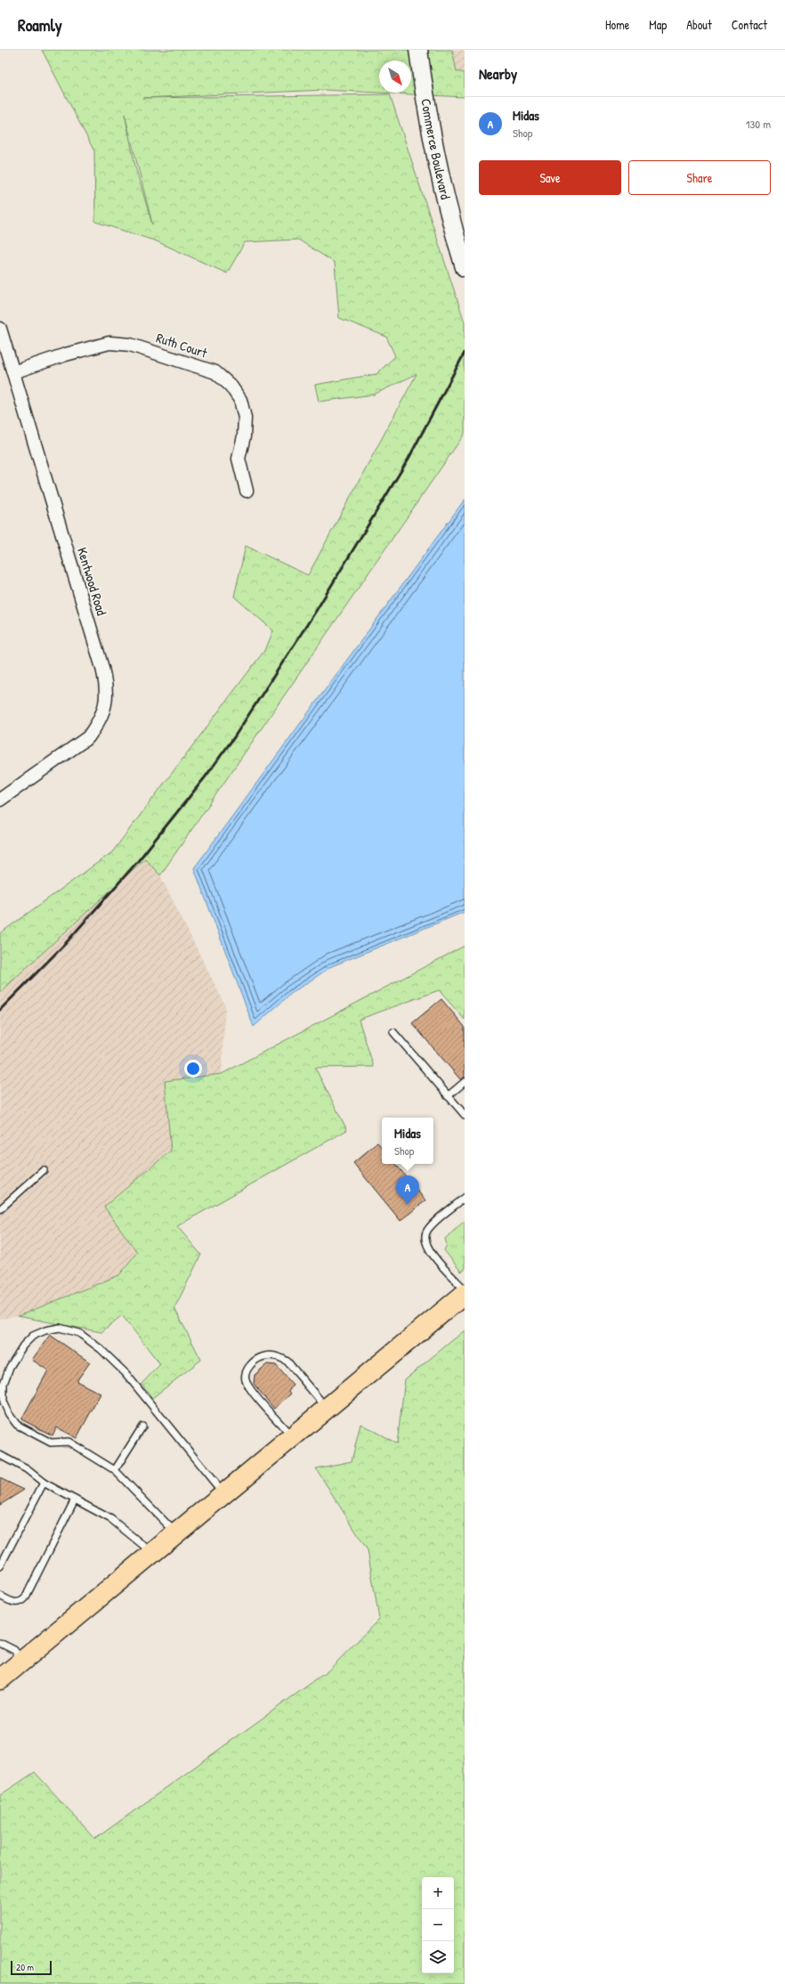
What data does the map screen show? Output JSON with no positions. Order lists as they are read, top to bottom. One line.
{"streets":{"main road":["Commerce Boulevard"],"street":["Ruth Court","Kentwood Road"]},"crossings":[["Ruth Court","Kentwood Road"]],"scale_bar":"20 m","north":"bottom right","page":{"header":"Roamly","nav":["Home","Map","About","Contact"],"heading":"Nearby","list":[{"mark":"A","name":"Midas","note":"Shop","value":"130 m"}],"buttons":["Save","Share"],"popup":["Midas","Shop"],"pins":"A","map_buttons":["+","−"],"scale":"20 m"}}
